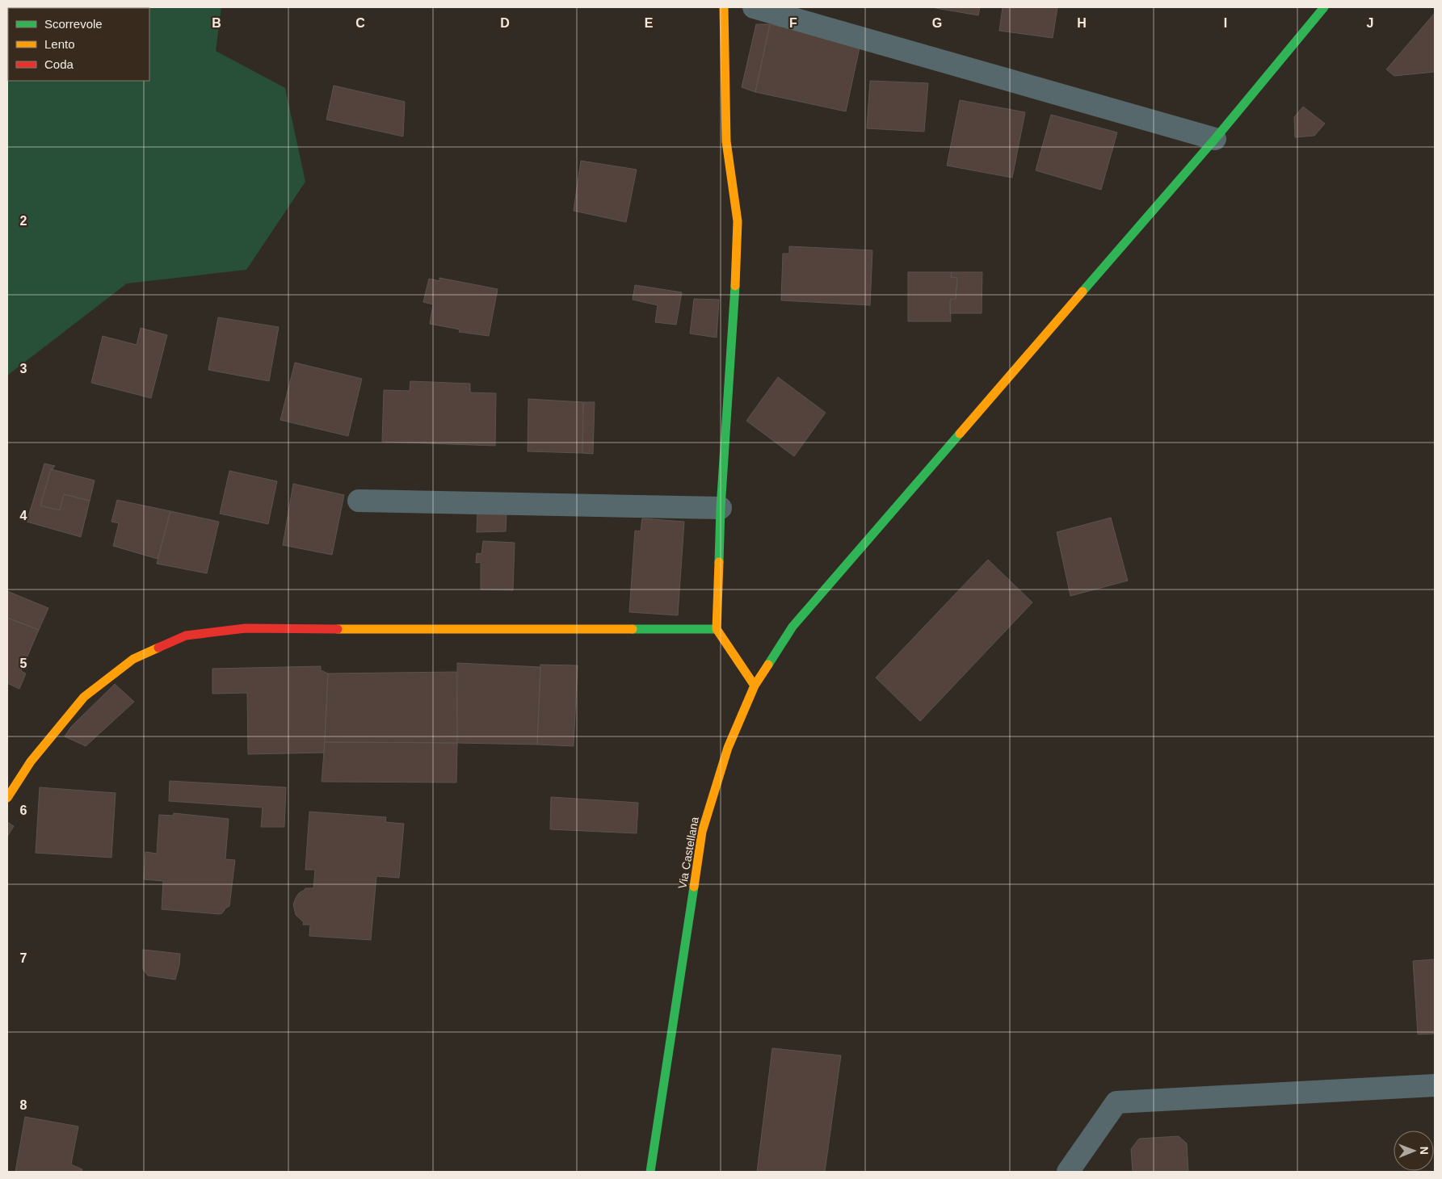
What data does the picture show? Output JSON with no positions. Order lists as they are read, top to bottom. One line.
{"streets":{"street":["Via Castellana"]},"legend":["Scorrevole","Lento","Coda"],"north":"right","grid":{"columns":["B","C","D","E","F","G","H","I","J"],"rows":["2","3","4","5","6","7","8"]}}
